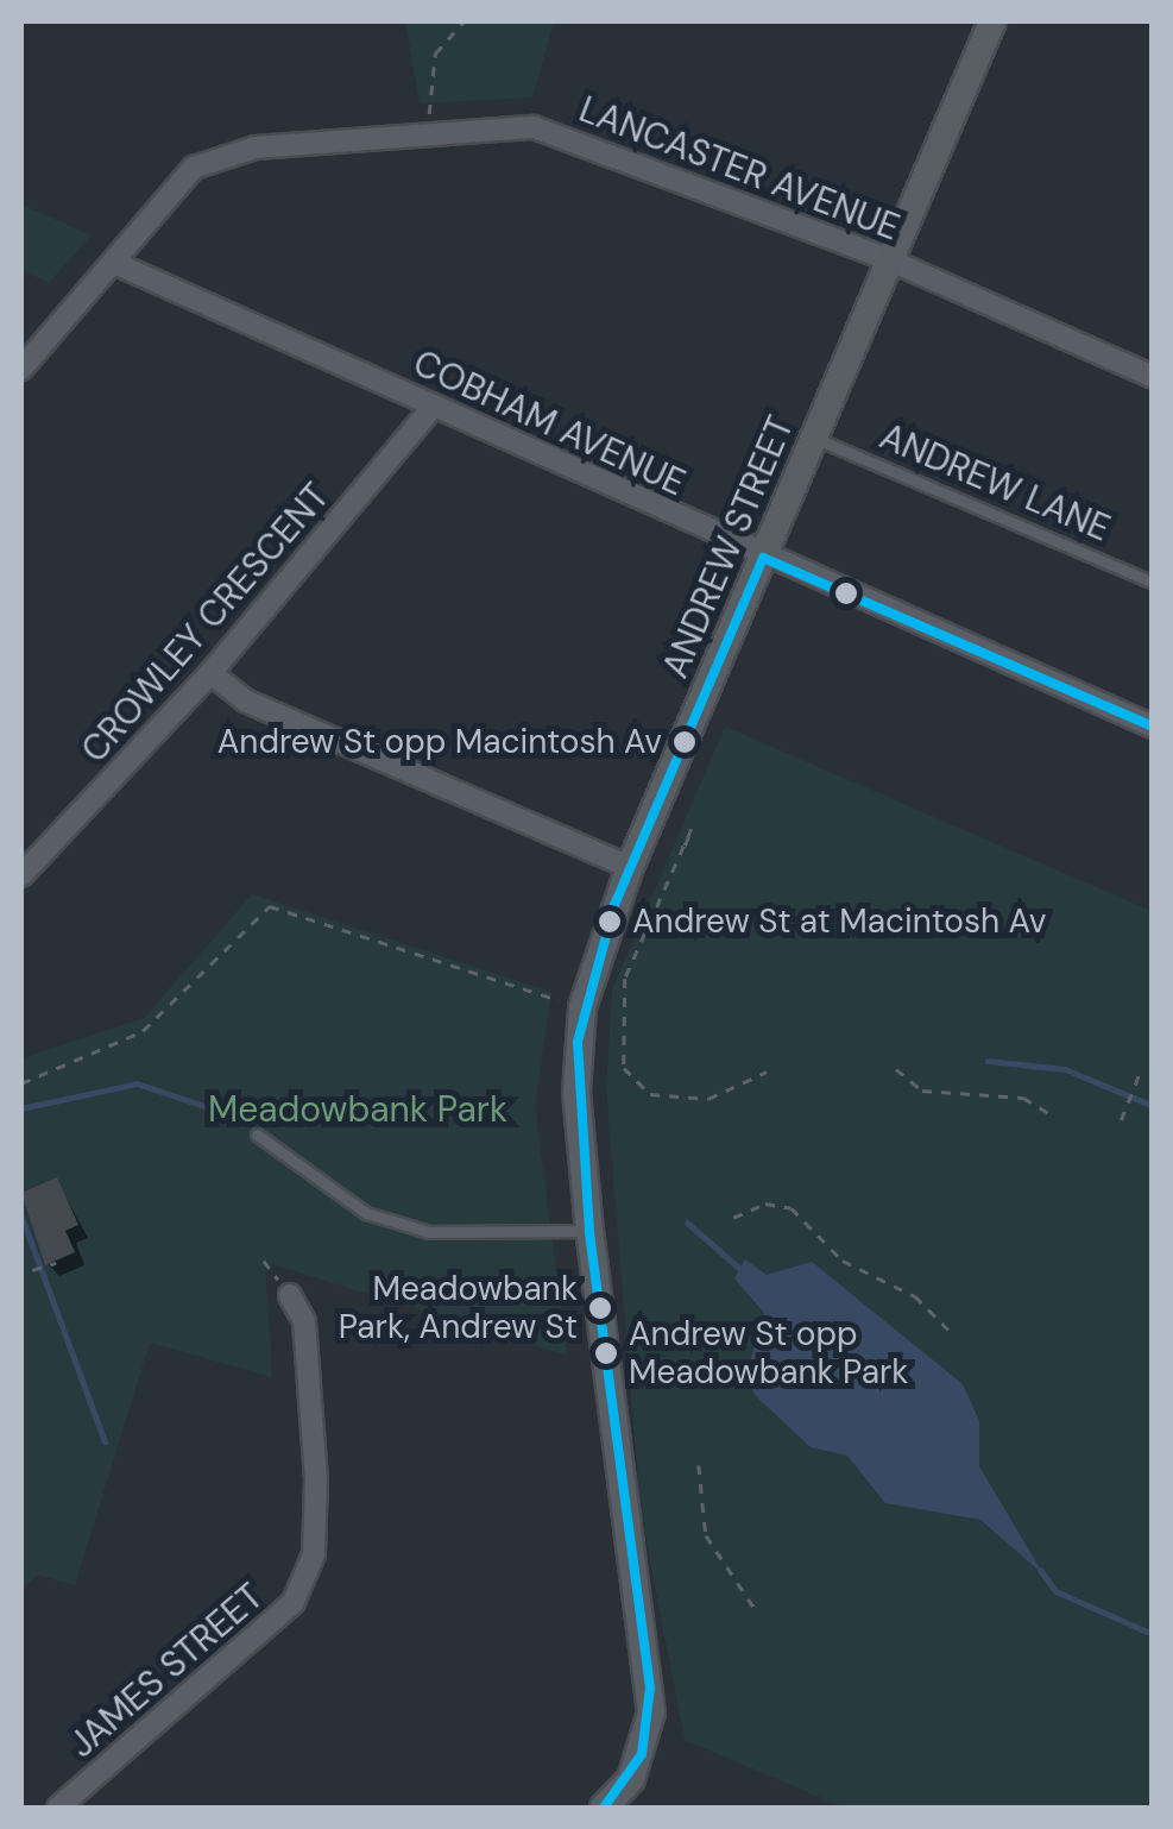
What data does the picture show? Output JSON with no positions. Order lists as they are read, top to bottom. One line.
{"streets":{"main road":["ANDREW STREET"],"street":["LANCASTER AVENUE","COBHAM AVENUE","CROWLEY CRESCENT","JAMES STREET"],"lane":["ANDREW LANE"]},"crossings":[["LANCASTER AVENUE","COBHAM AVENUE"],["LANCASTER AVENUE","ANDREW STREET"],["COBHAM AVENUE","ANDREW STREET"],["COBHAM AVENUE","CROWLEY CRESCENT"],["ANDREW LANE","ANDREW STREET"]],"parks":["Meadowbank Park"],"places":["Andrew St opp Macintosh Av","Andrew St at Macintosh Av","Meadowbank Park, Andrew St","Andrew St opp Meadowbank Park"]}
